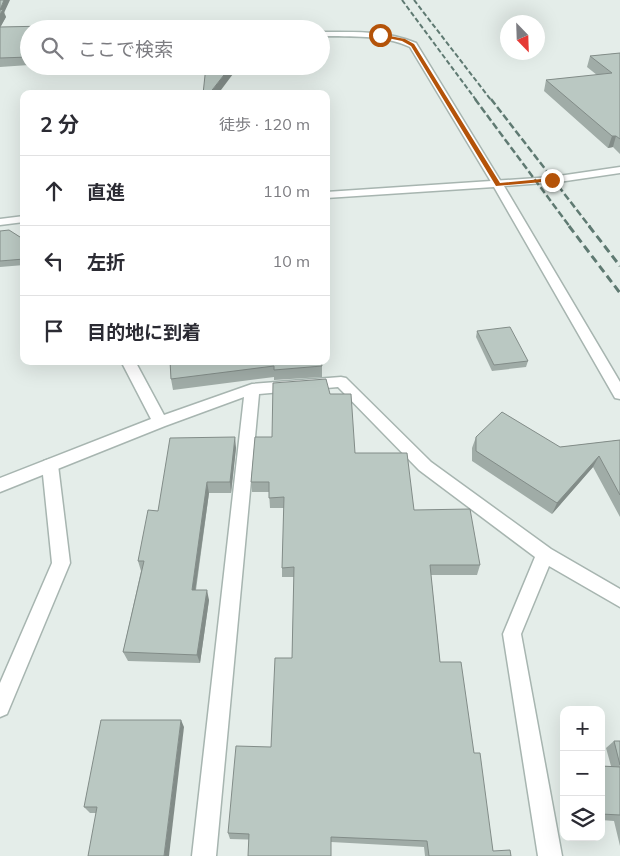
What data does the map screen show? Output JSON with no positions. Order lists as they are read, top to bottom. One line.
{"north":"bottom right","page":{"search":"ここで検索","heading":["2 分","徒歩 · 120 m"],"list":[["直進","110 m"],["左折","10 m"],"目的地に到着"],"map_buttons":["+","−"]}}
